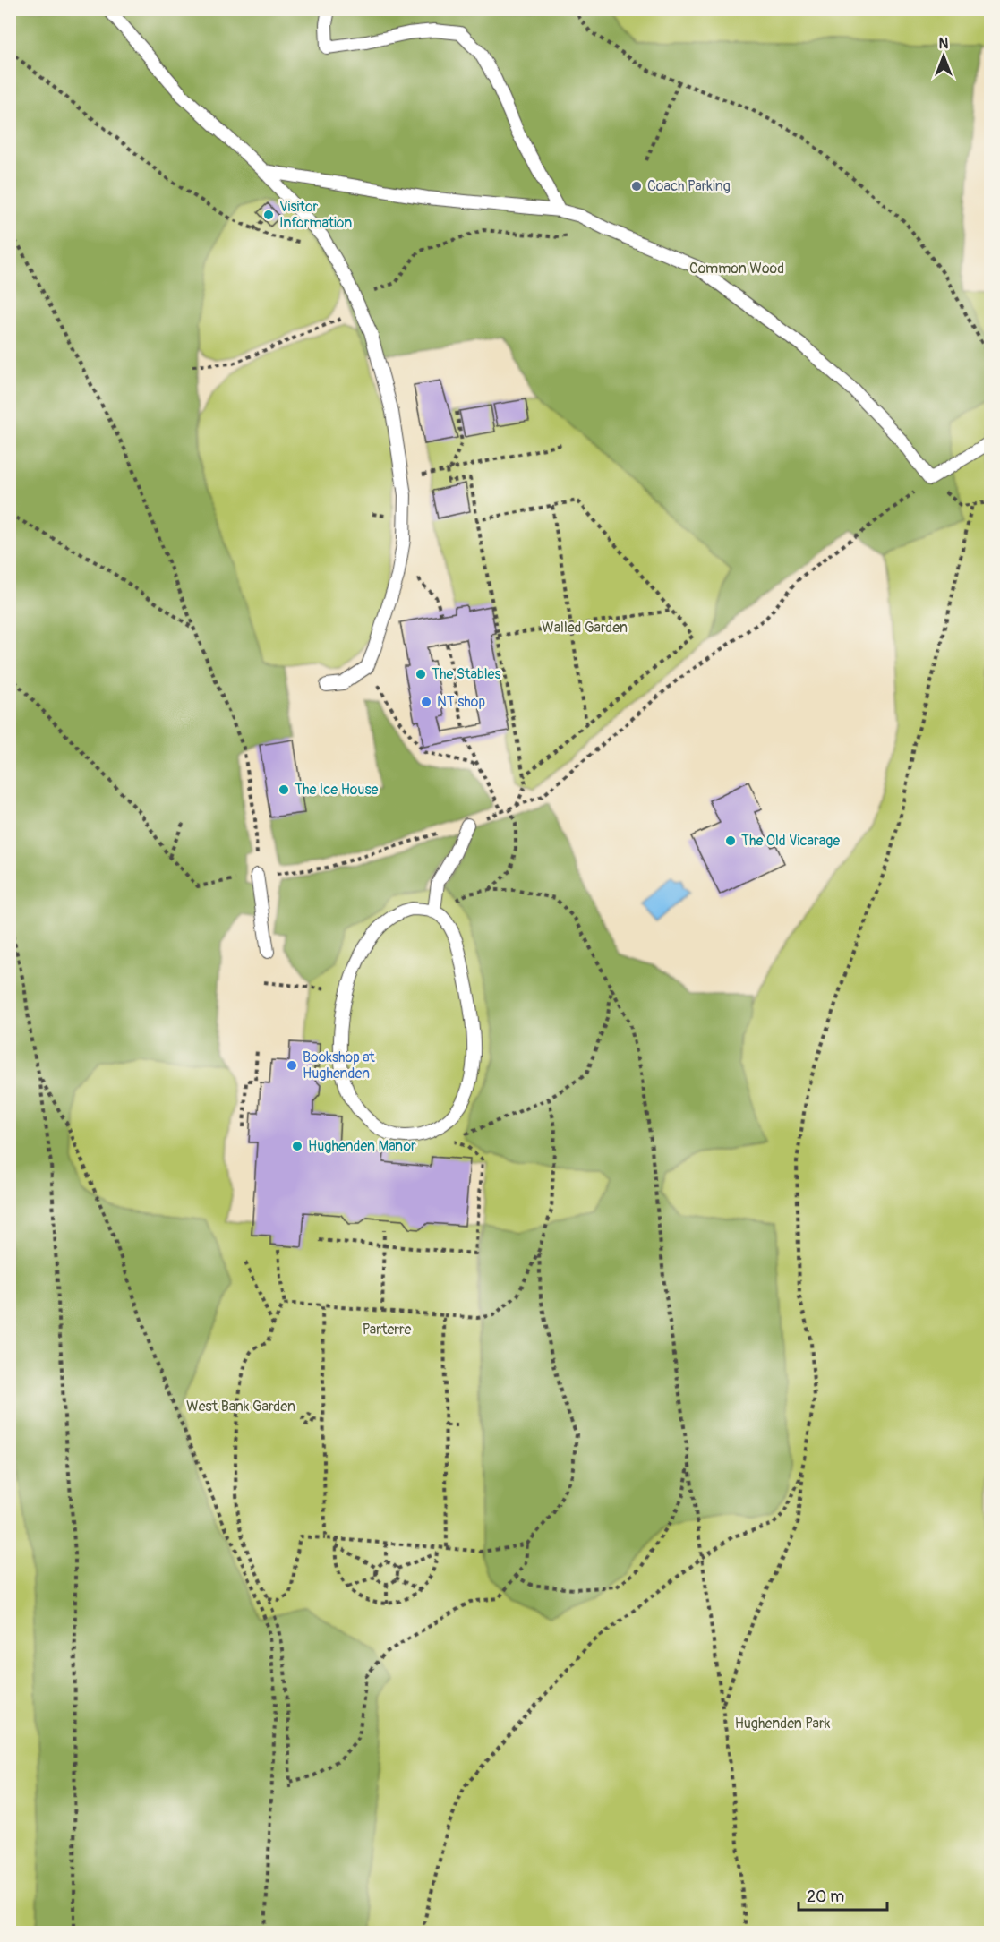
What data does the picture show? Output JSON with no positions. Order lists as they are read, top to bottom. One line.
{"parks":["Common Wood","Walled Garden","Parterre","West Bank Garden","Hughenden Park"],"places":["Coach Parking","Visitor Information","The Stables","NT shop","The Ice House","The Old Vicarage","Bookshop at Hughenden","Hughenden Manor"],"scale_bar":"20 m","north":"top"}
